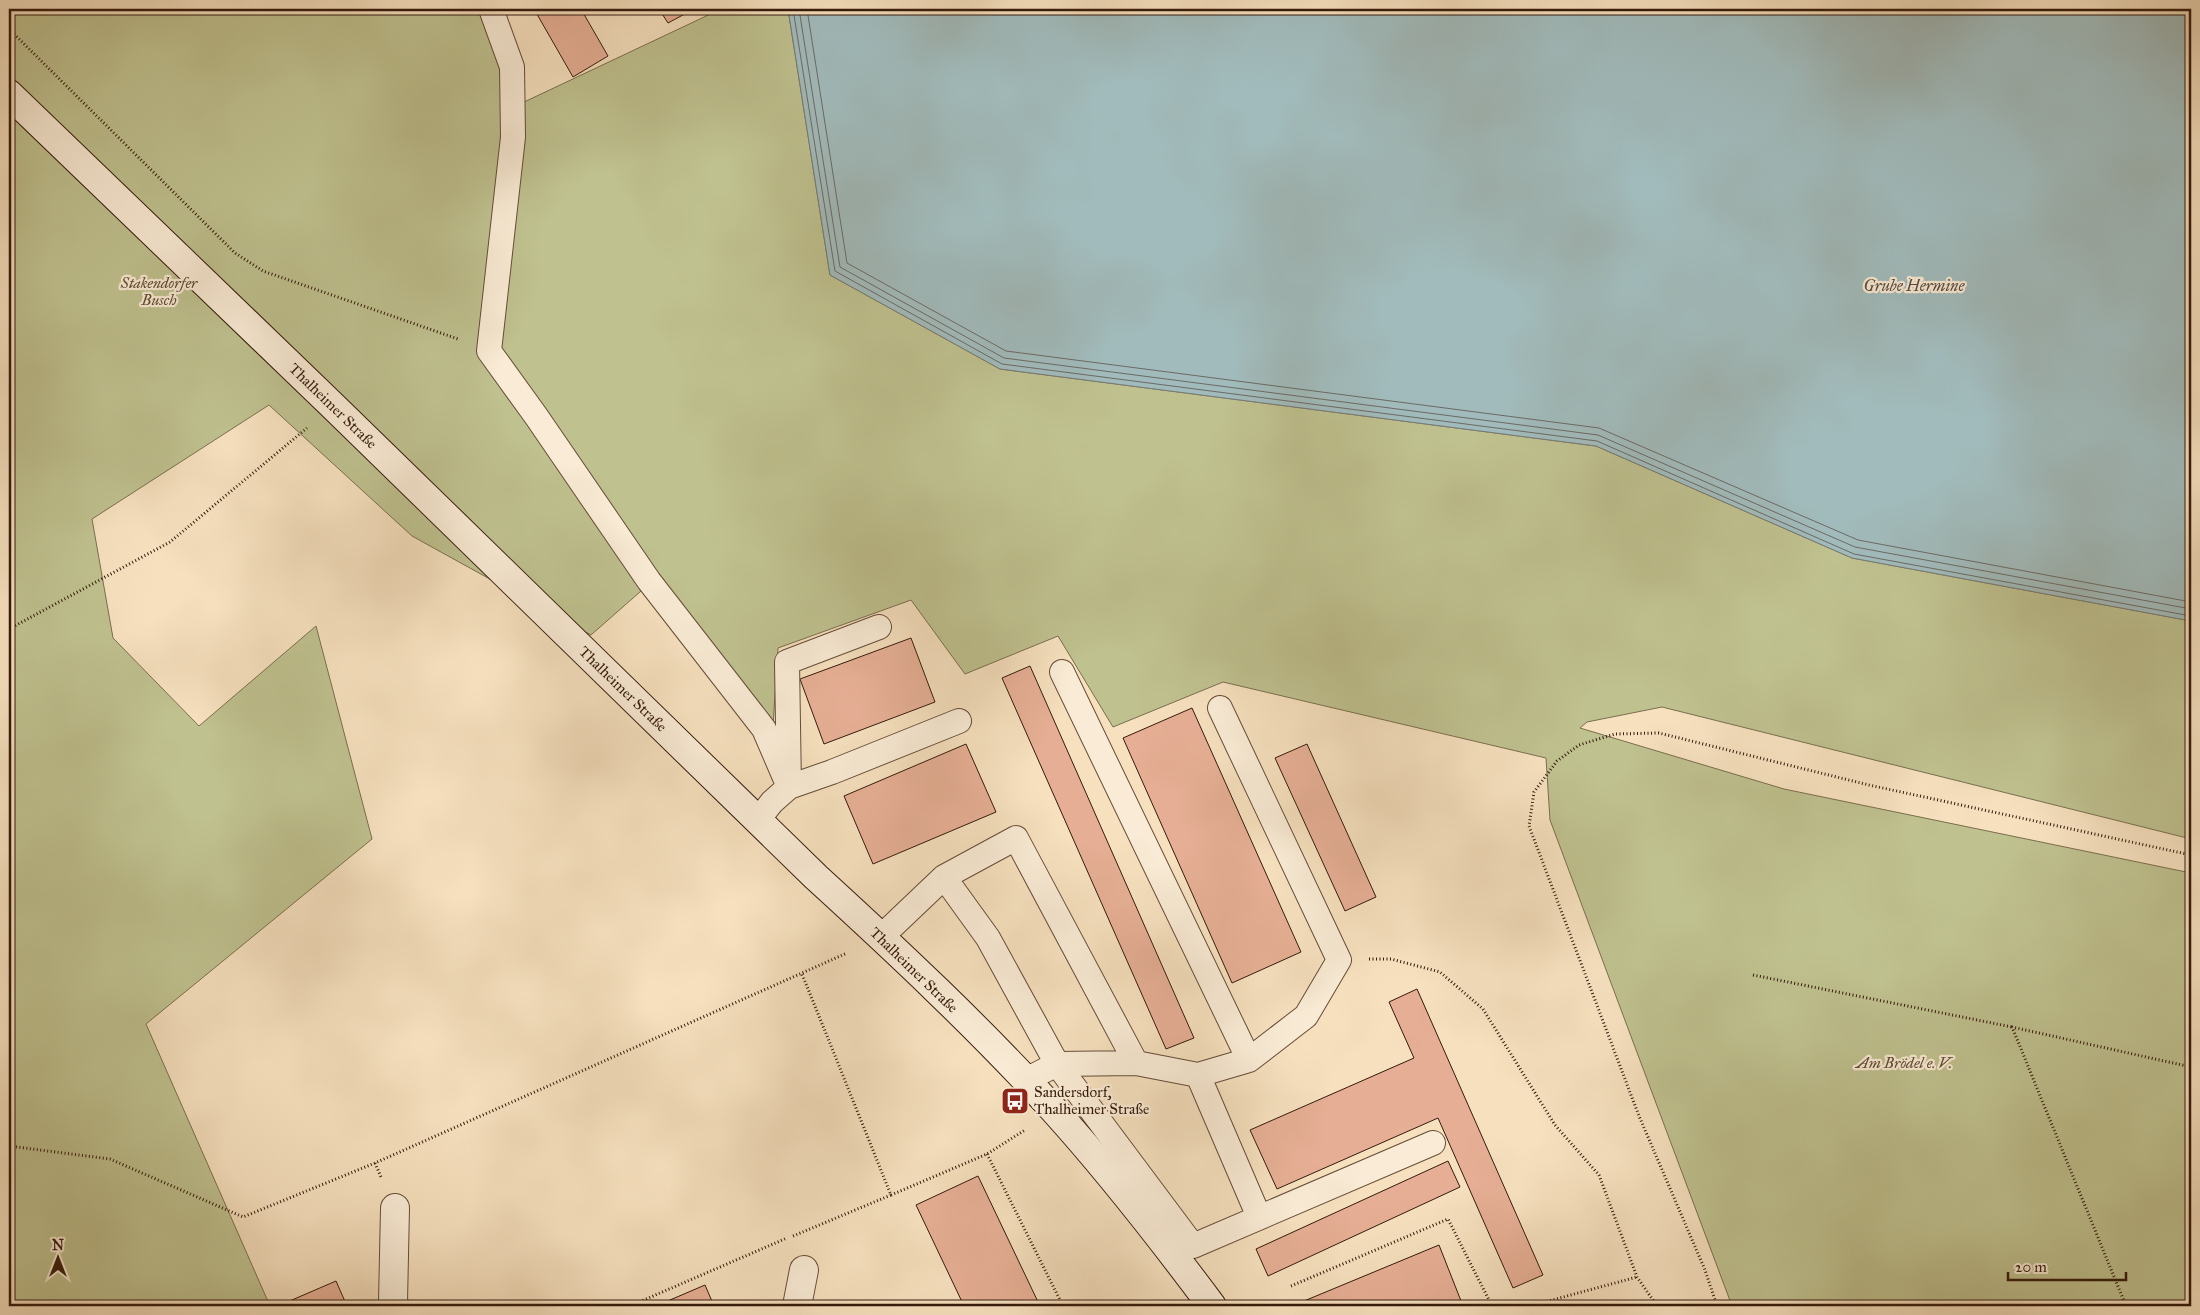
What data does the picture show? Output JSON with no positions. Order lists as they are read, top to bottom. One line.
{"streets":{"street":["Thalheimer Straße"]},"water":["Grube Hermine"],"parks":["Stakendorfer Busch","Am Brödel e. V."],"places":{"bus stop":["Sandersdorf, Thalheimer Straße"]},"scale_bar":"20 m","north":"top"}
